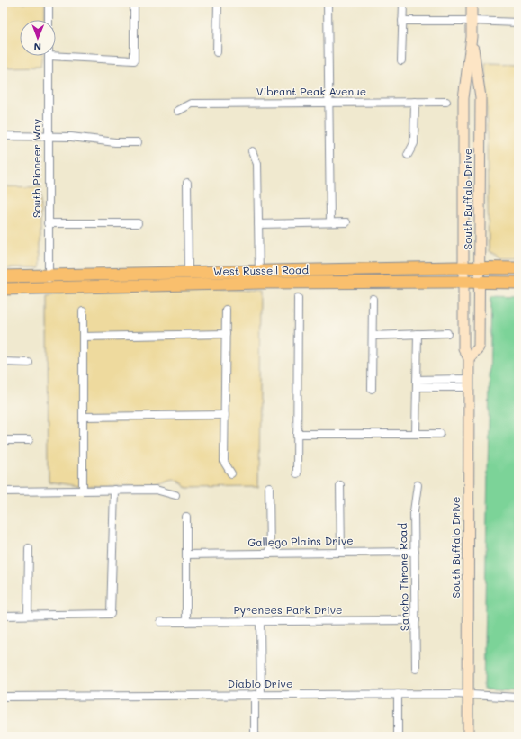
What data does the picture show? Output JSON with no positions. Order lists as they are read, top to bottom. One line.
{"streets":{"main road":["West Russell Road"],"street":["Vibrant Peak Avenue","South Pioneer Way","South Buffalo Drive","Gallego Plains Drive","Sancho Throne Road","Pyrenees Park Drive","Diablo Drive"]},"crossings":[["South Pioneer Way","West Russell Road"],["South Buffalo Drive","West Russell Road"],["South Buffalo Drive","Diablo Drive"],["Gallego Plains Drive","Sancho Throne Road"],["Sancho Throne Road","Pyrenees Park Drive"]],"north":"bottom"}
